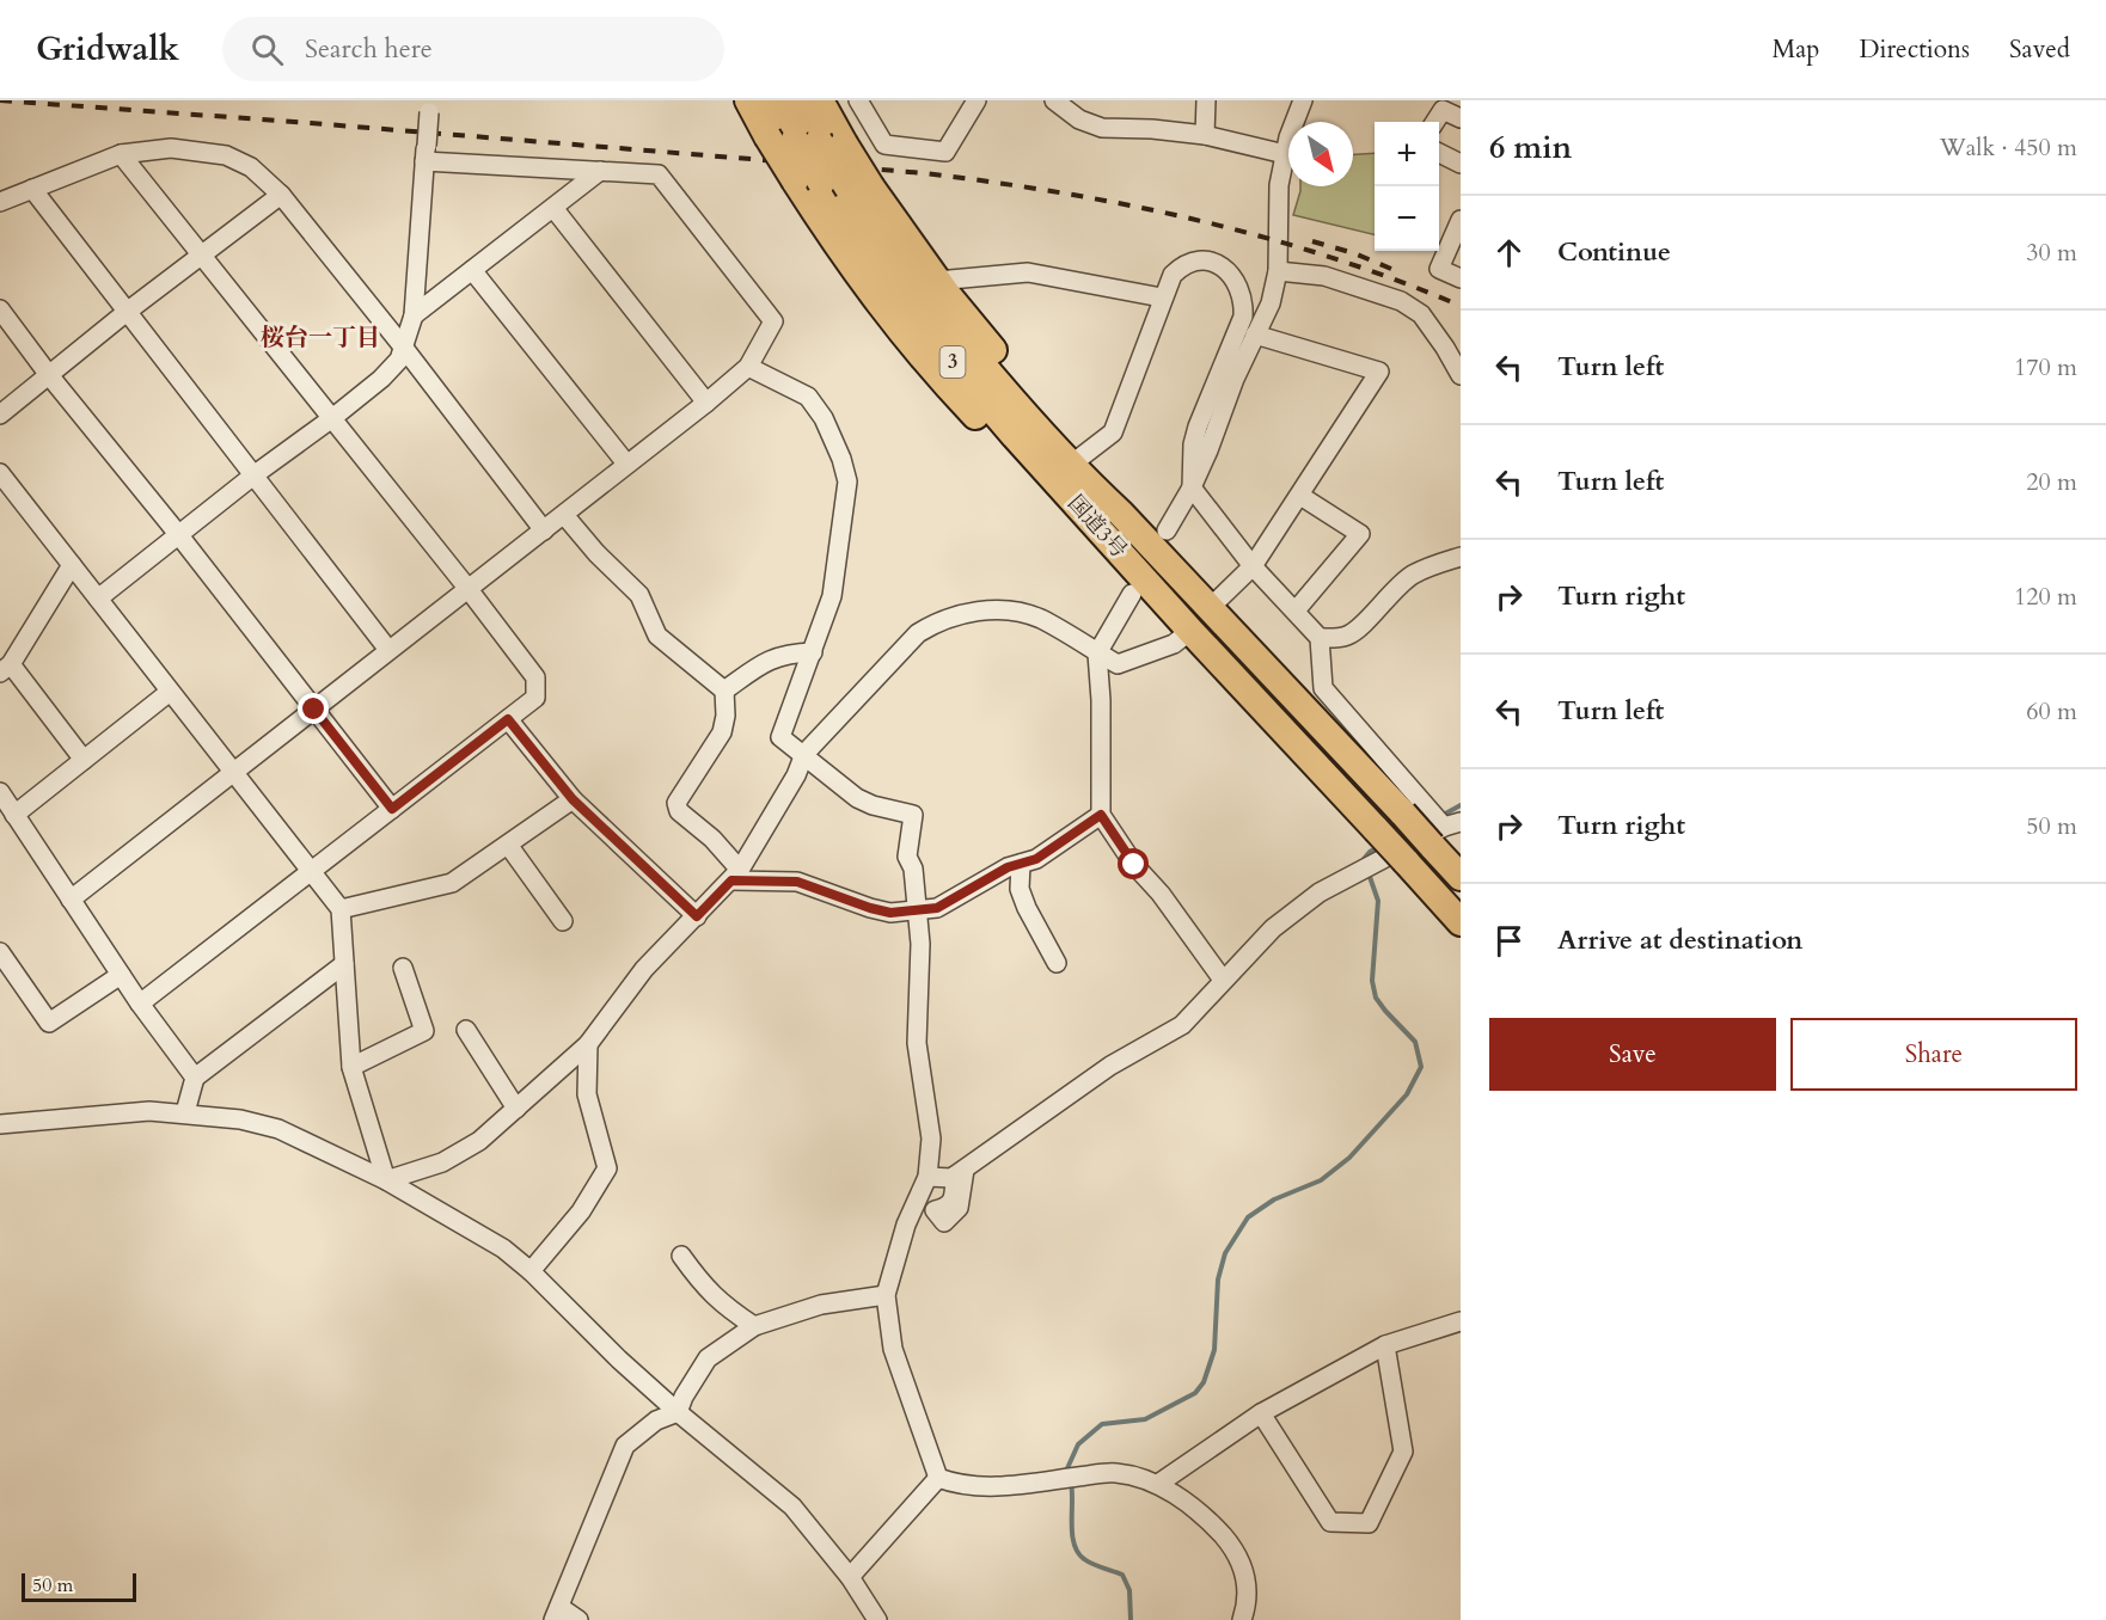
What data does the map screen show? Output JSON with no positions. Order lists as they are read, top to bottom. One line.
{"streets":{"highway":["3","国道3号"]},"districts":["桜台一丁目"],"scale_bar":"50 m","north":"bottom right","page":{"header":"Gridwalk","search":"Search here","nav":["Map","Directions","Saved"],"heading":["6 min","Walk · 450 m"],"map_buttons":["+","−"],"list":[["Continue","30 m"],["Turn left","170 m"],["Turn left","20 m"],["Turn right","120 m"],["Turn left","60 m"],["Turn right","50 m"],"Arrive at destination"],"buttons":["Save","Share"],"scale":"50 m"}}
